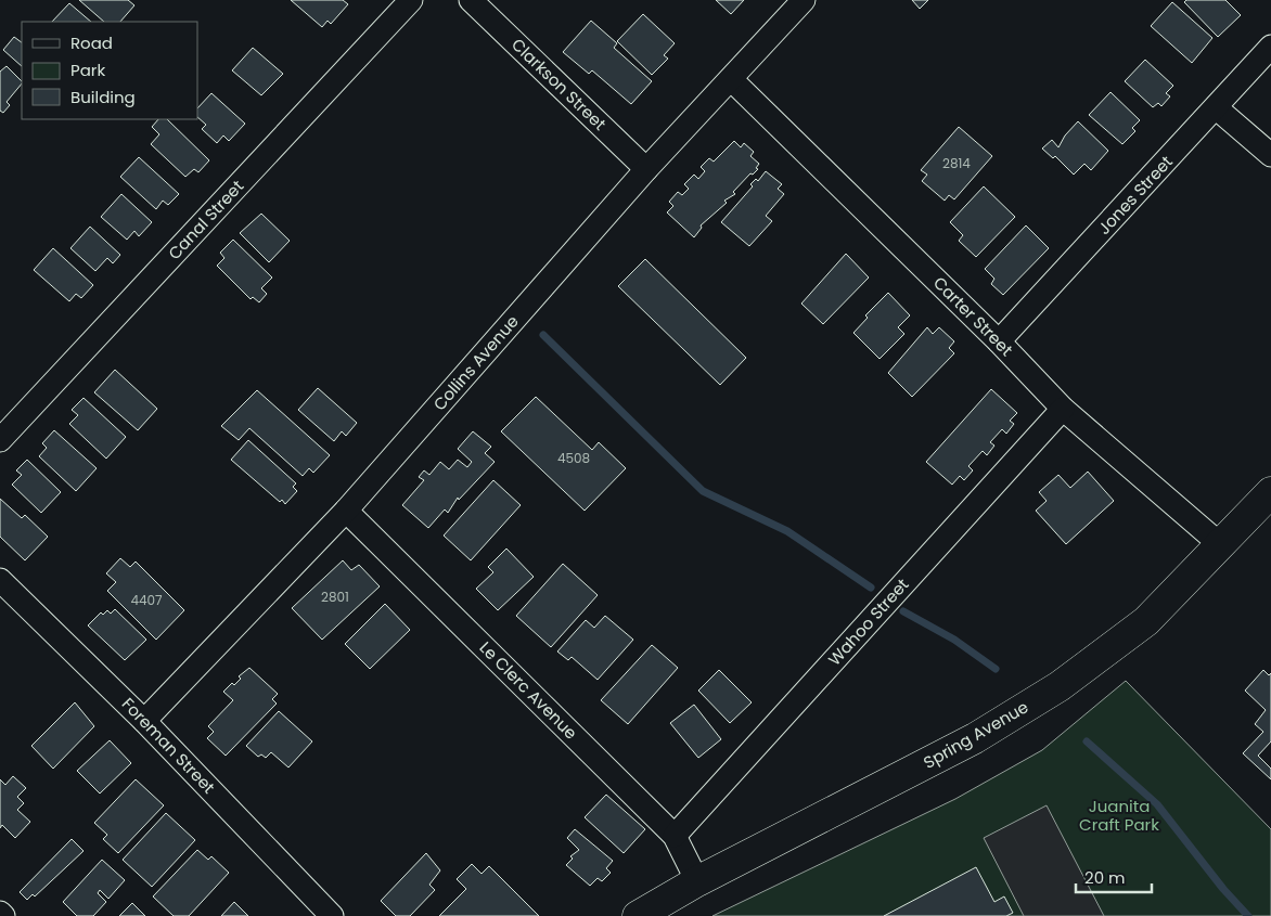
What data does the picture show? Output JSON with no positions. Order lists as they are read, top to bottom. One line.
{"streets":{"street":["Clarkson Street","Jones Street","Canal Street","Carter Street","Collins Avenue","Wahoo Street","Le Clerc Avenue","Spring Avenue","Foreman Street"]},"crossings":[["Clarkson Street","Collins Avenue"],["Jones Street","Carter Street"],["Carter Street","Collins Avenue"],["Carter Street","Wahoo Street"],["Carter Street","Spring Avenue"],["Collins Avenue","Le Clerc Avenue"],["Collins Avenue","Foreman Street"],["Wahoo Street","Le Clerc Avenue"],["Le Clerc Avenue","Spring Avenue"]],"parks":["Juanita Craft Park"],"house_numbers":["2814","4508","2801","4407"],"legend":["Road","Park","Building"],"scale_bar":"20 m"}
